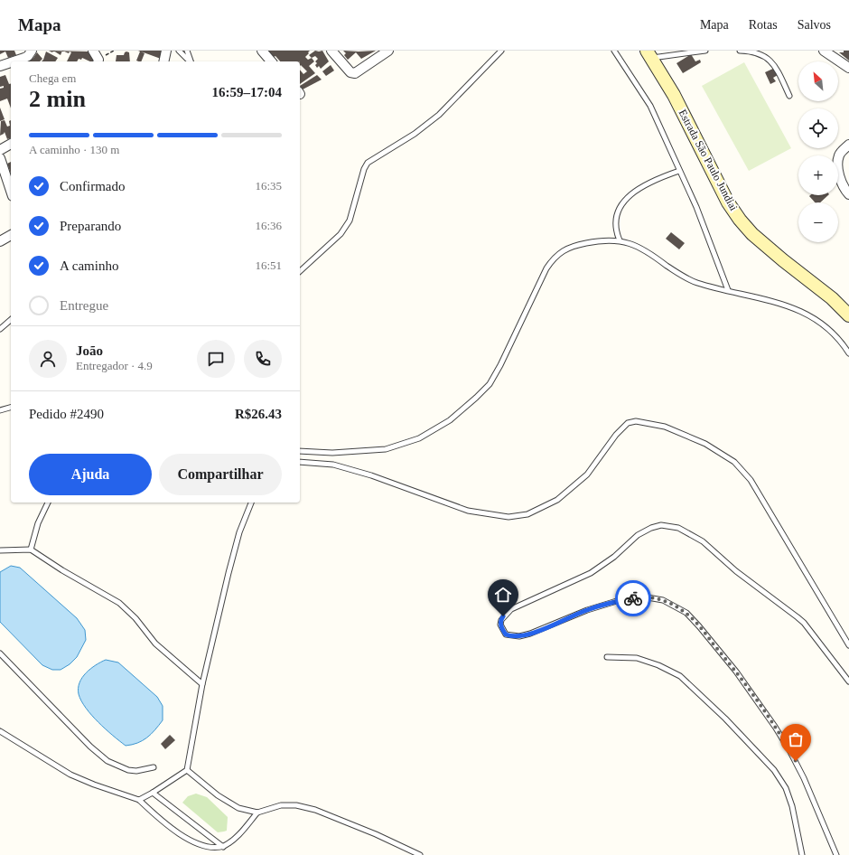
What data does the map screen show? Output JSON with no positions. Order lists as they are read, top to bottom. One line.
{"streets":{"main road":["Estrada São Paulo Jundiai"]},"north":"top left","page":{"header":"Mapa","nav":["Mapa","Rotas","Salvos"],"map_buttons":["+","−"],"heading":["2 min","Chega em","16:59–17:04"],"panel":["João","Entregador · 4.9","Pedido #2490","R$26.43"],"bar":"A caminho · 130 m","list":[["Confirmado","16:35"],["Preparando","16:36"],["A caminho","16:51"],"Entregue"],"buttons":["Ajuda","Compartilhar"]}}
